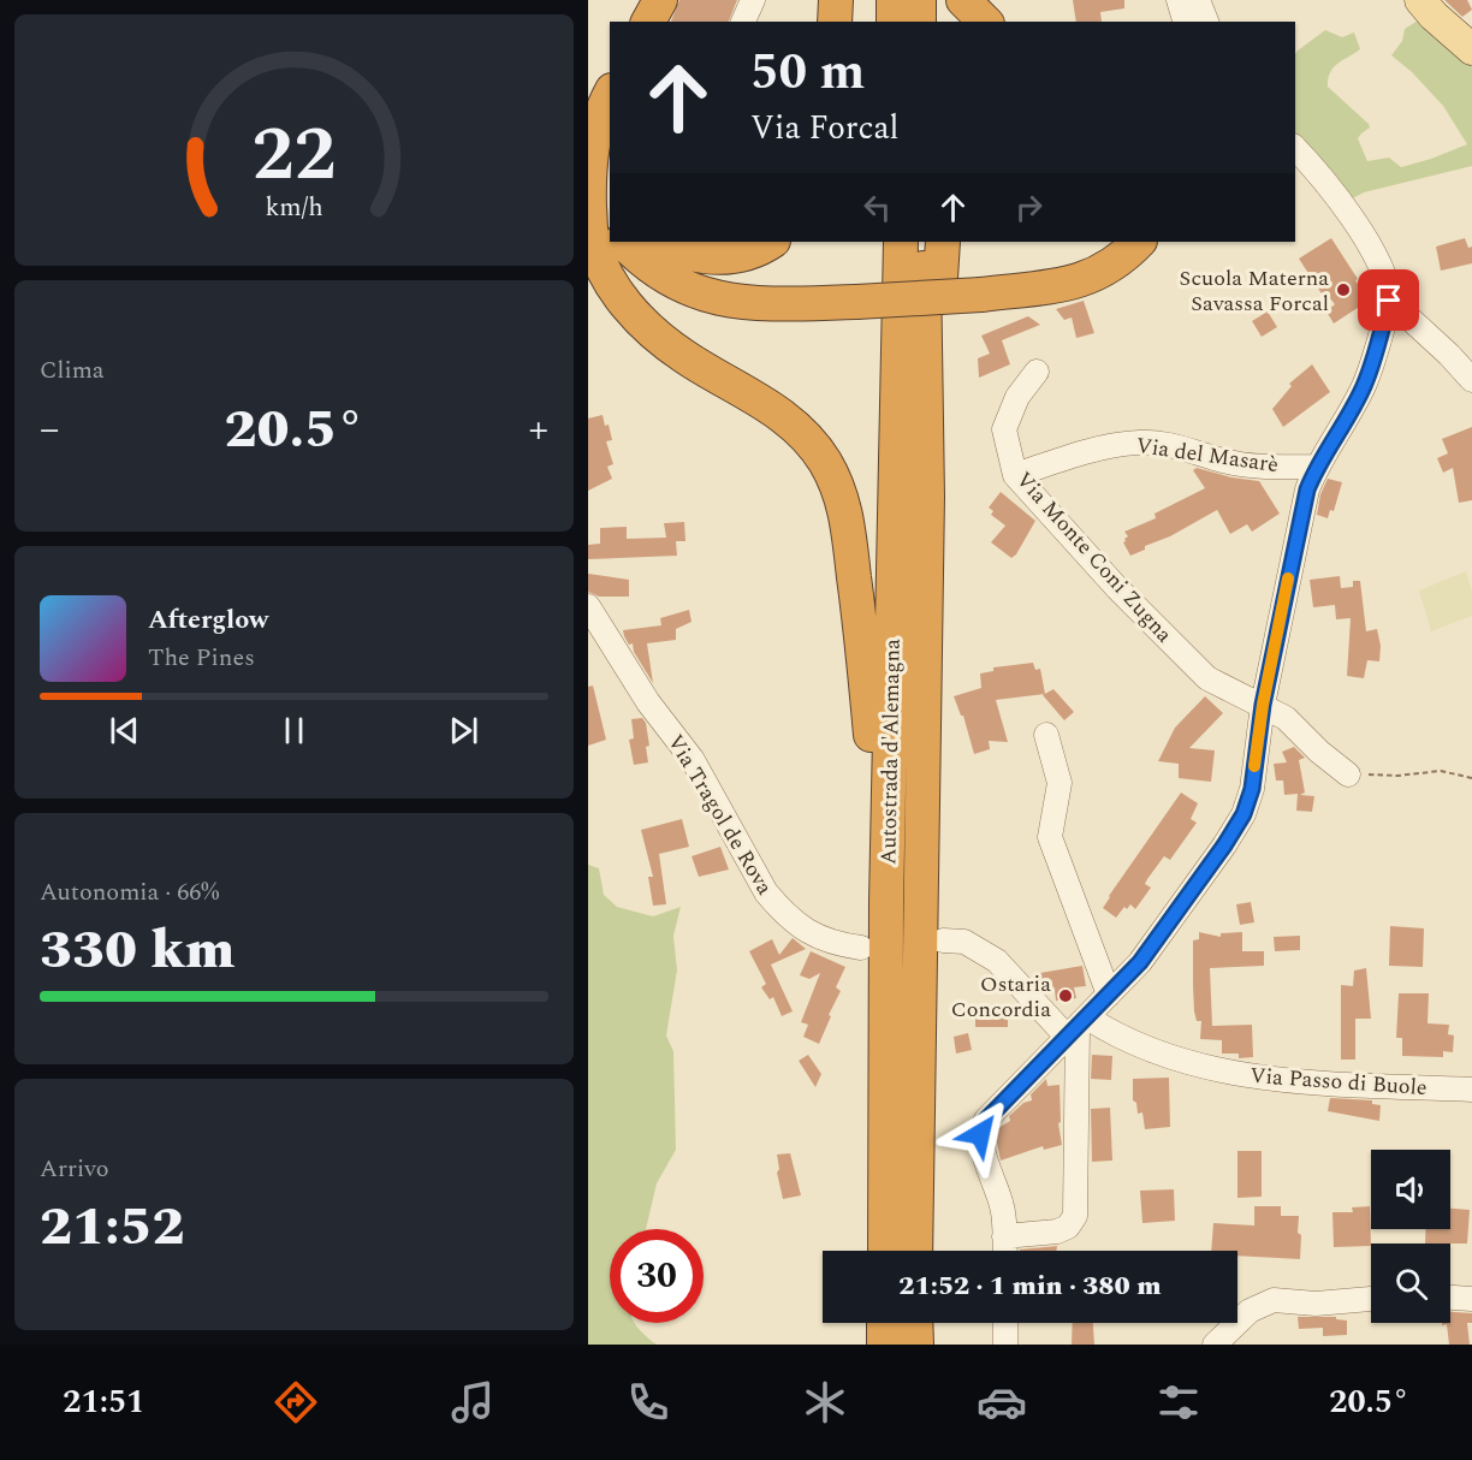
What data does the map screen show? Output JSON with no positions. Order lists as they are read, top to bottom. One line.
{"streets":{"highway":["Autostrada d'Alemagna"],"street":["Via del Masarè","Via Monte Coni Zugna","Via Tragol de Rova","Via Passo di Buole"]},"crossings":[["Via del Masarè","Via Monte Coni Zugna"]],"places":["Scuola Materna Savassa Forcal","Ostaria Concordia"],"page":{"turn":["50 m","Via Forcal"],"tile":["Clima",["Autonomia · 66%","330 km"],["Arrivo","21:52"]],"heat":["−","20.5°","+"],"song":["Afterglow","The Pines"],"limit":"30","trip":"21:52 · 1 min · 380 m","tabs":["21:51","20.5°"],"gauge":["22","km/h"]}}
